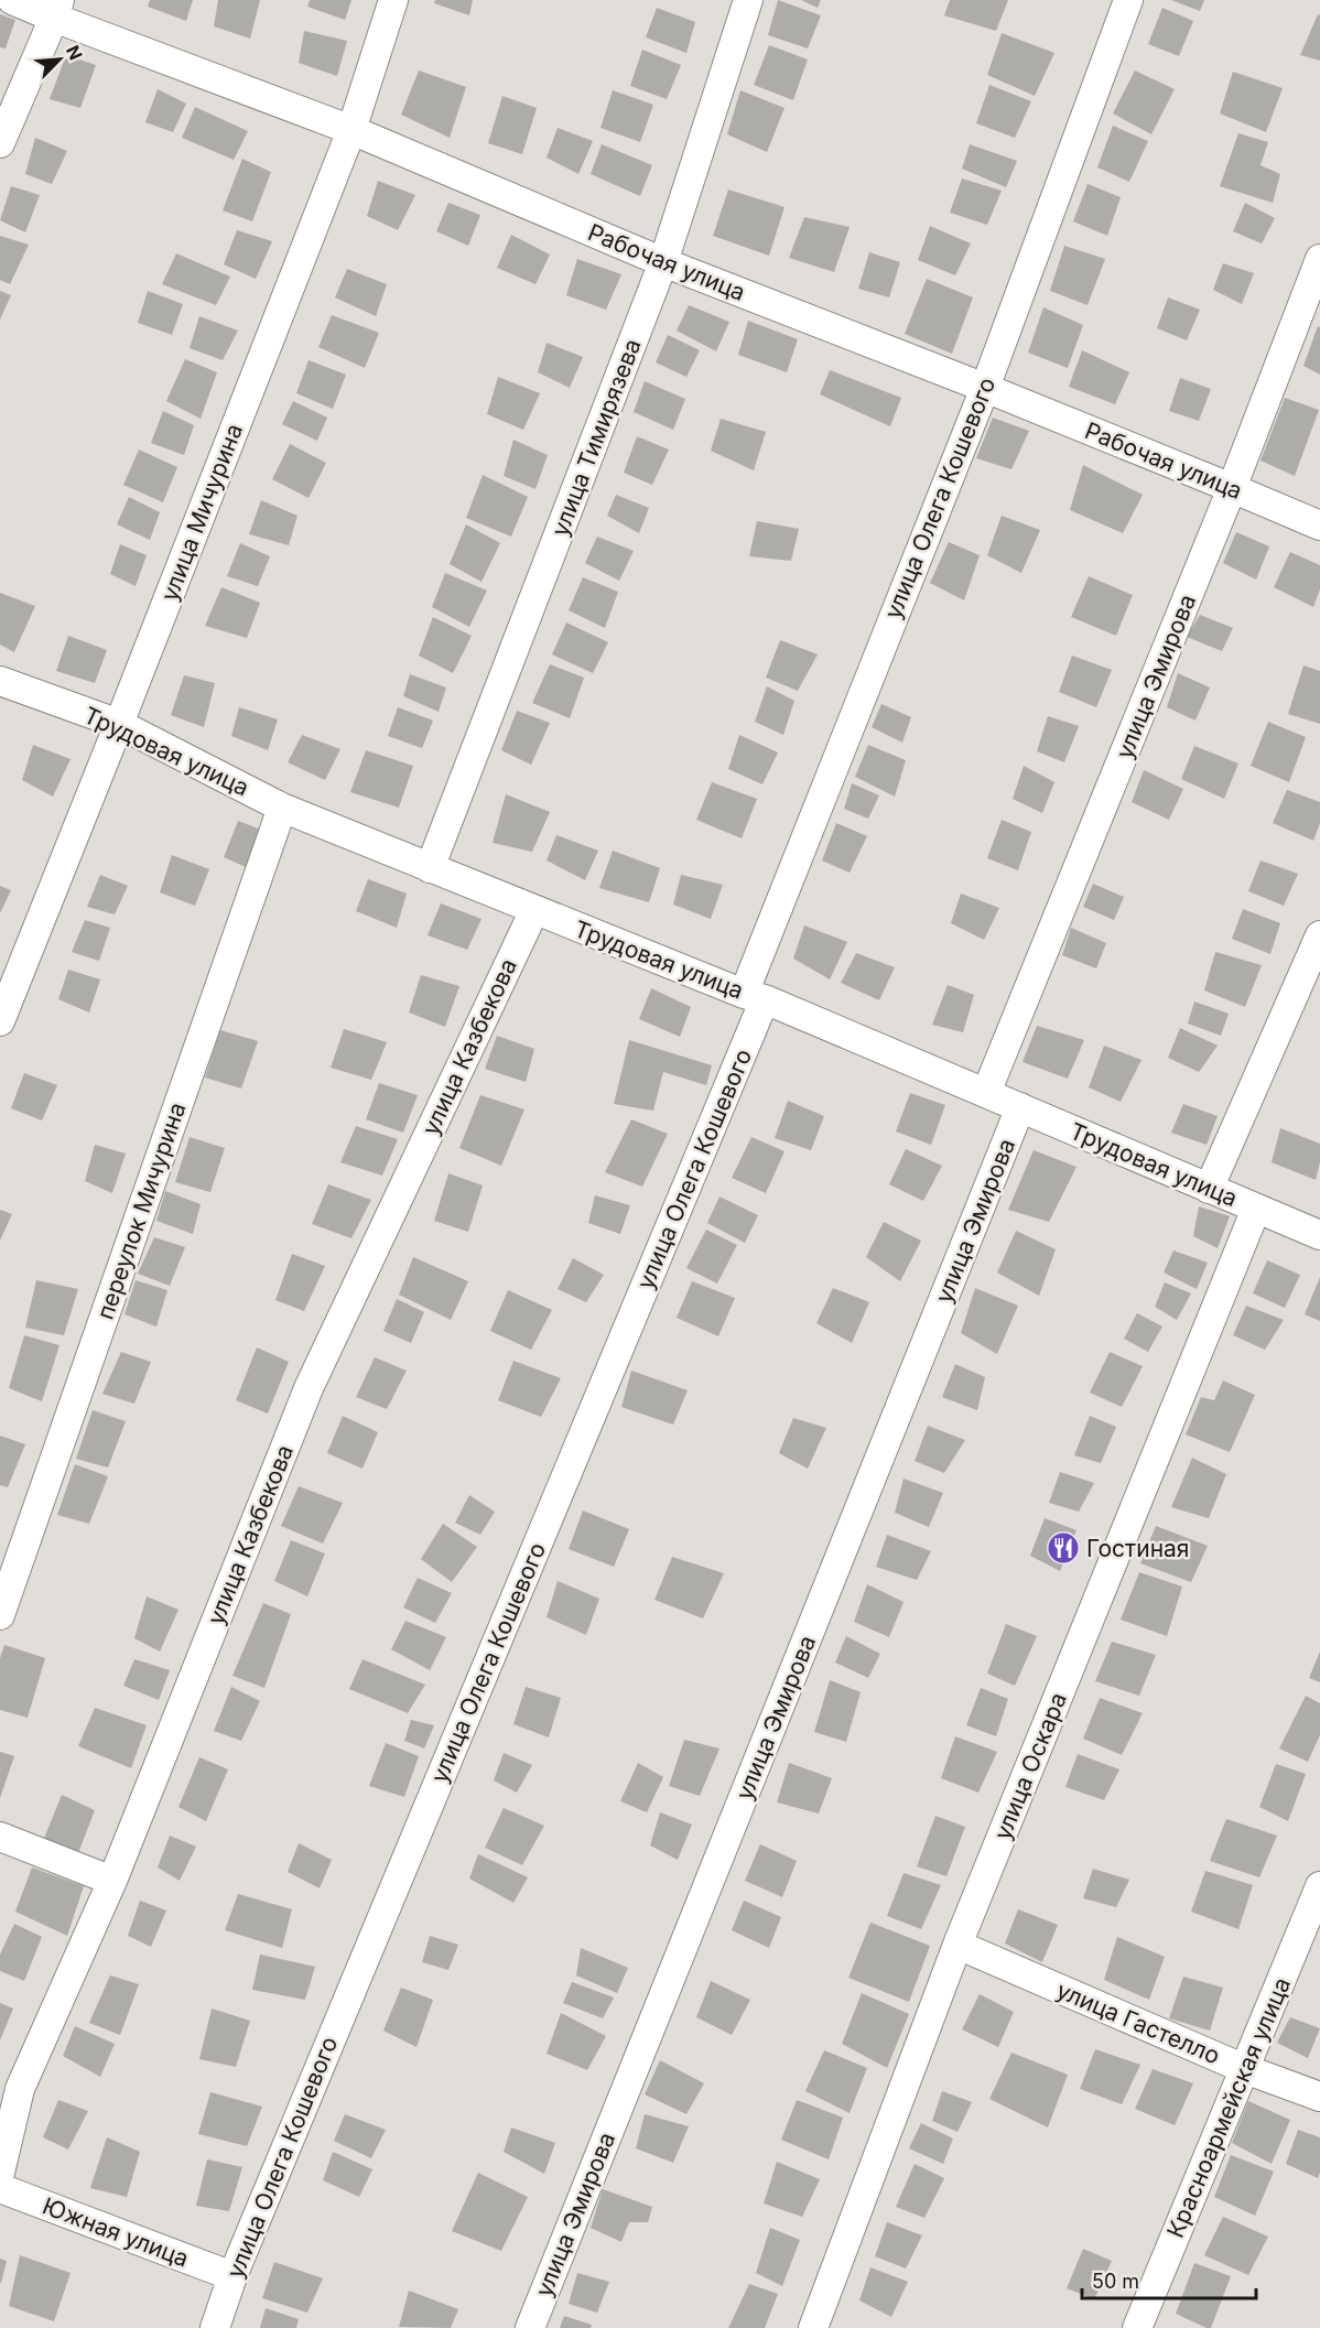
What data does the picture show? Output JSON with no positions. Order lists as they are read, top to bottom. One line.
{"streets":{"street":["Рабочая улица","улица Тимирязева","улица Олега Кошевого","улица Мичурина","улица Эмирова","Трудовая улица","улица Казбекова","переулок Мичурина","улица Оскара","улица Гастелло","Красноармейская улица","Южная улица"]},"crossings":[["Рабочая улица","улица Тимирязева"],["Рабочая улица","улица Олега Кошевого"],["Рабочая улица","улица Мичурина"],["Рабочая улица","улица Эмирова"],["улица Тимирязева","Трудовая улица"],["улица Олега Кошевого","Трудовая улица"],["улица Олега Кошевого","Южная улица"],["улица Мичурина","Трудовая улица"],["улица Эмирова","Трудовая улица"],["Трудовая улица","улица Казбекова"],["Трудовая улица","переулок Мичурина"],["Трудовая улица","улица Оскара"],["улица Оскара","улица Гастелло"],["улица Гастелло","Красноармейская улица"]],"places":{"restaurant":["Гостиная"]},"scale_bar":"50 m","north":"top right"}
